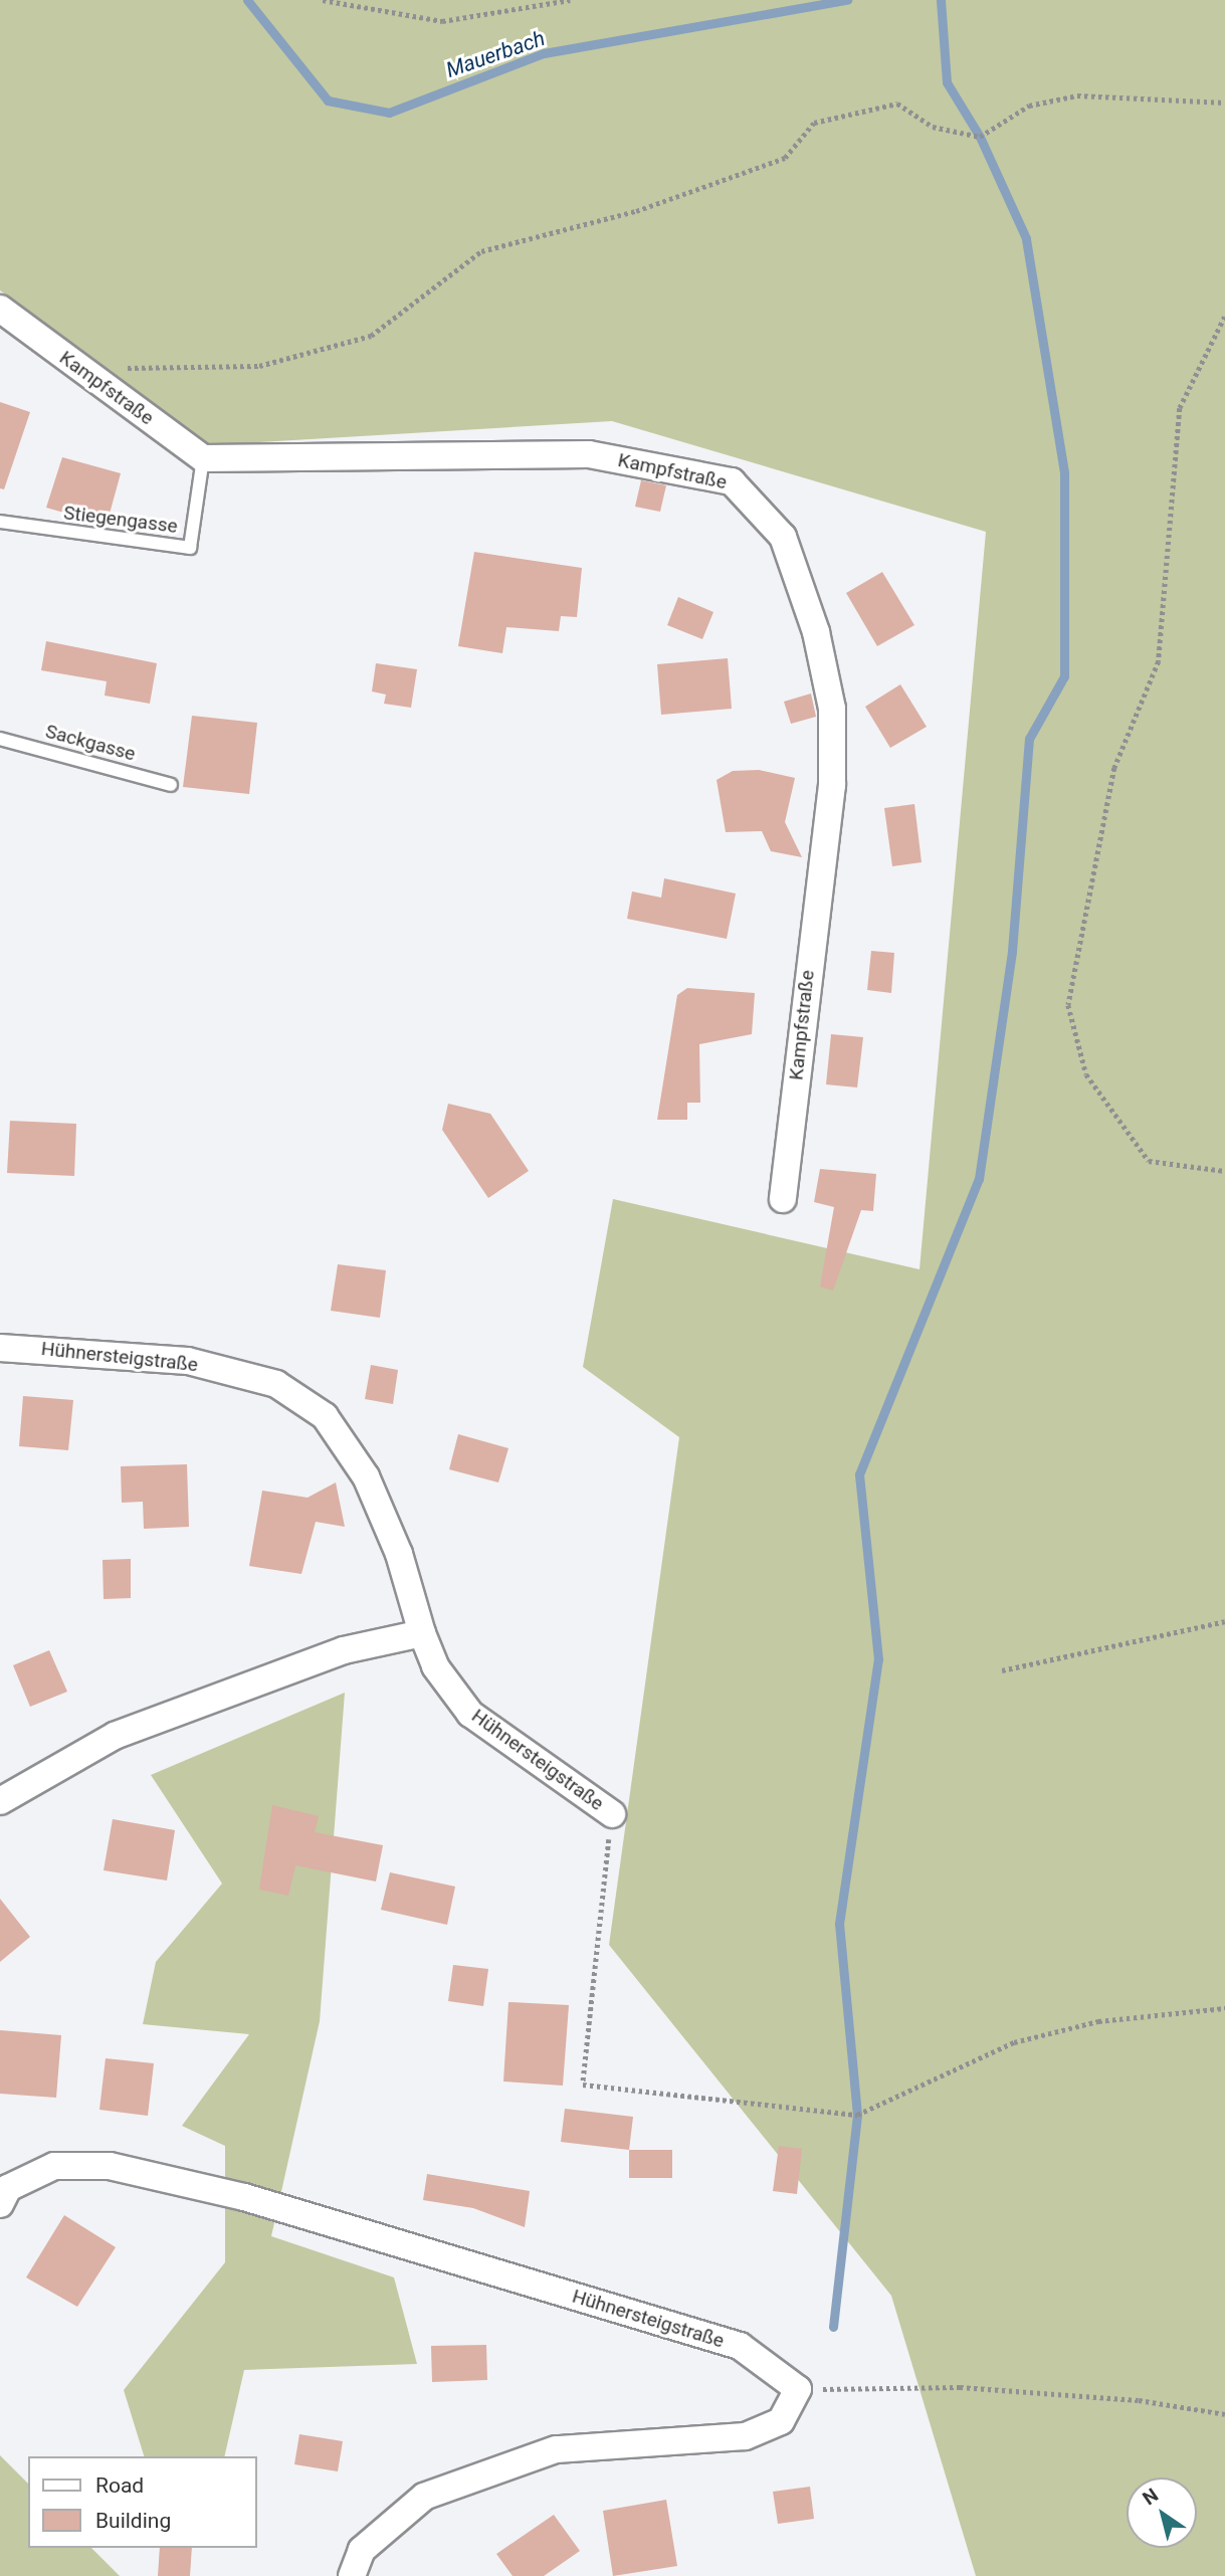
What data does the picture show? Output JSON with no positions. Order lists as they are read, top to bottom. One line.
{"streets":{"street":["Kampfstraße","Hühnersteigstraße"],"lane":["Stiegengasse","Sackgasse"]},"crossings":[["Kampfstraße","Stiegengasse"]],"water":["Mauerbach"],"legend":["Road","Building"],"north":"top left"}
